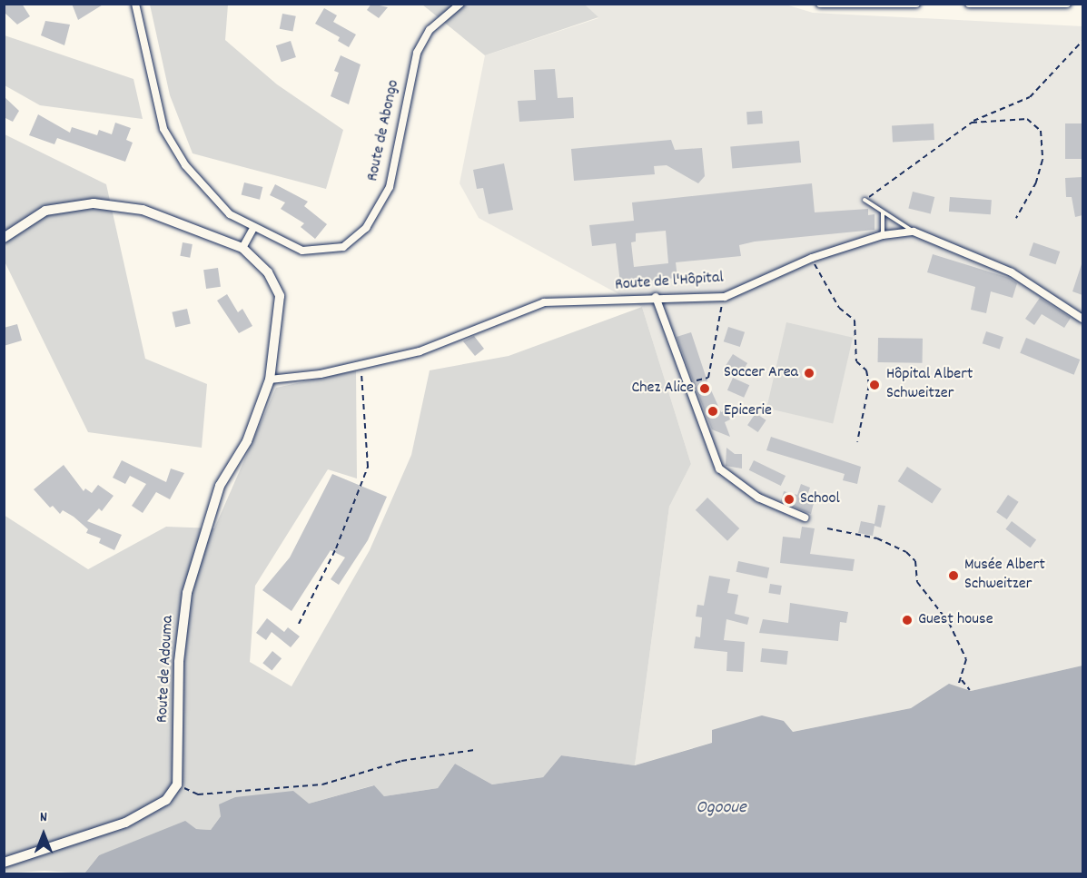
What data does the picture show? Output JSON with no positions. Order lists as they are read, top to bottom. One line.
{"streets":{"street":["Route de Abongo","Route de l'Hôpital","Route de Adouma"]},"crossings":[["Route de l'Hôpital","Route de Adouma"]],"water":["Ogooue"],"places":["Soccer Area","Hôpital Albert Schweitzer","Chez Alice","Epicerie","School","Musée Albert Schweitzer","Guest house"],"north":"top"}
